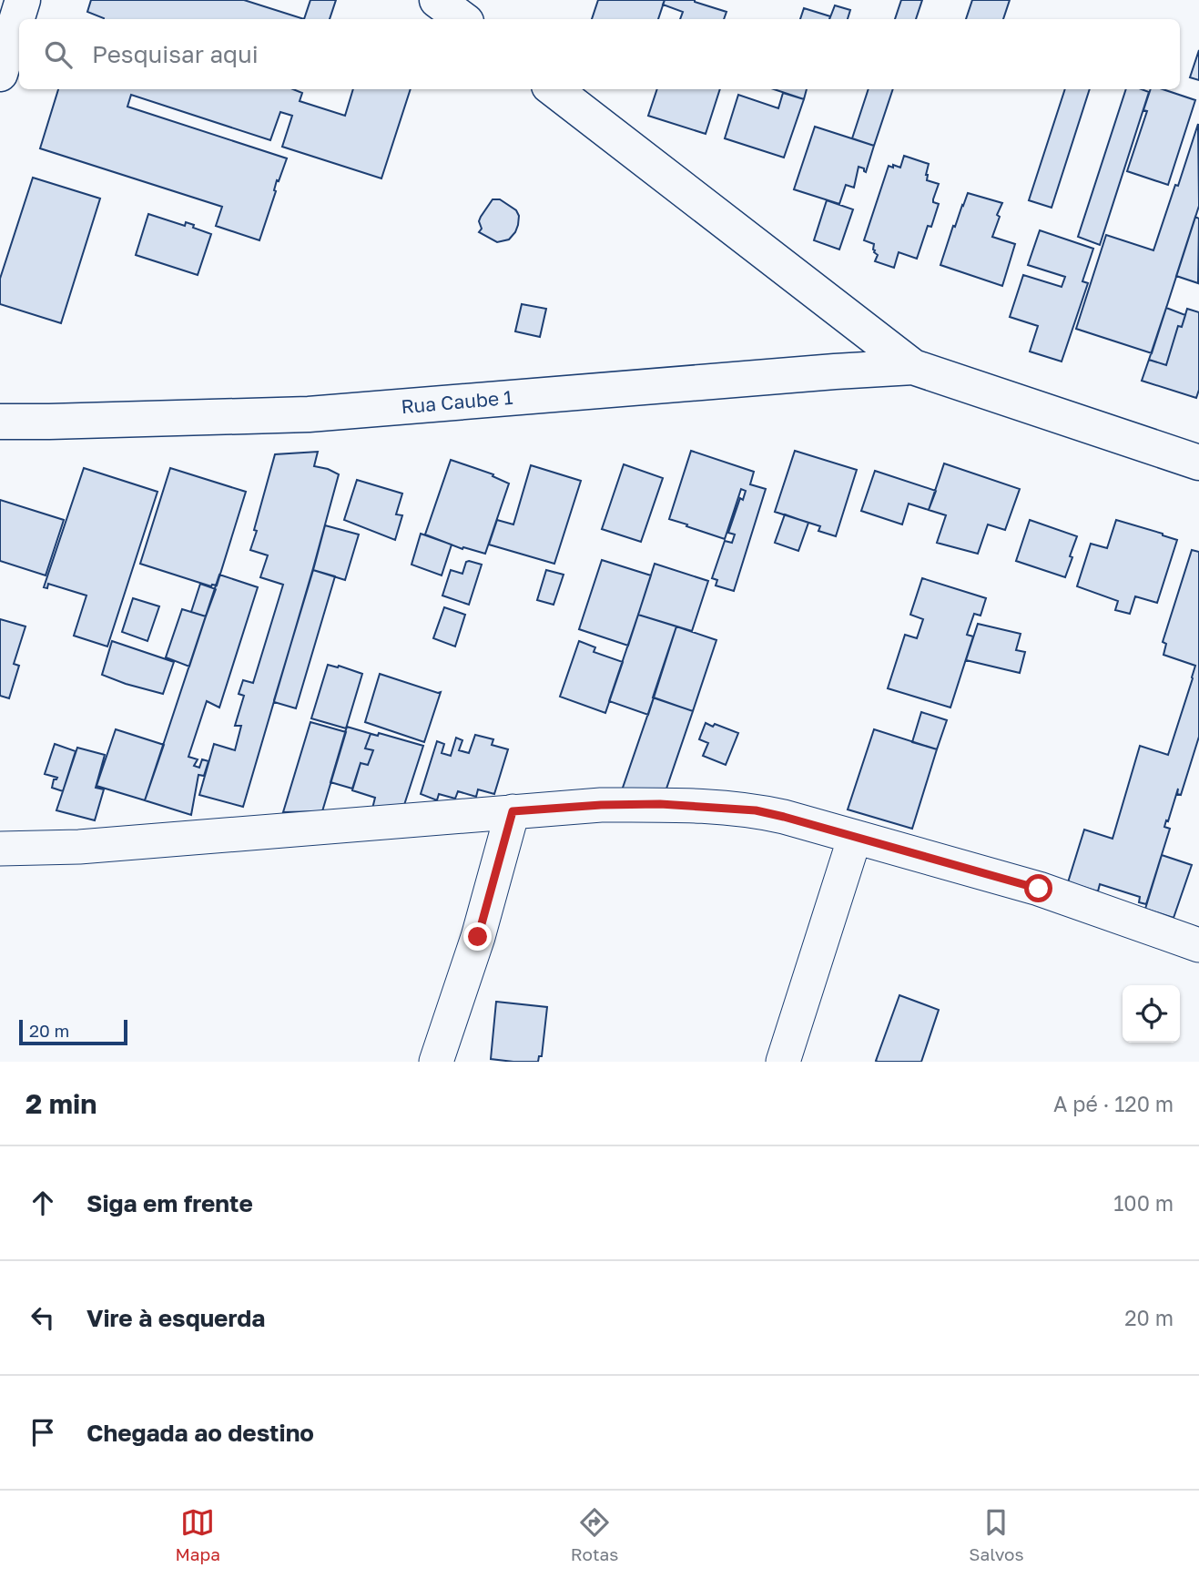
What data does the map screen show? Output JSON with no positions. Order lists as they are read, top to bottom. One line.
{"streets":{"street":["Rua Caube 1"]},"scale_bar":"20 m","page":{"search":"Pesquisar aqui","scale":"20 m","heading":["2 min","A pé · 120 m"],"list":[["Siga em frente","100 m"],["Vire à esquerda","20 m"],"Chegada ao destino"],"nav":["Mapa","Rotas","Salvos"]}}
